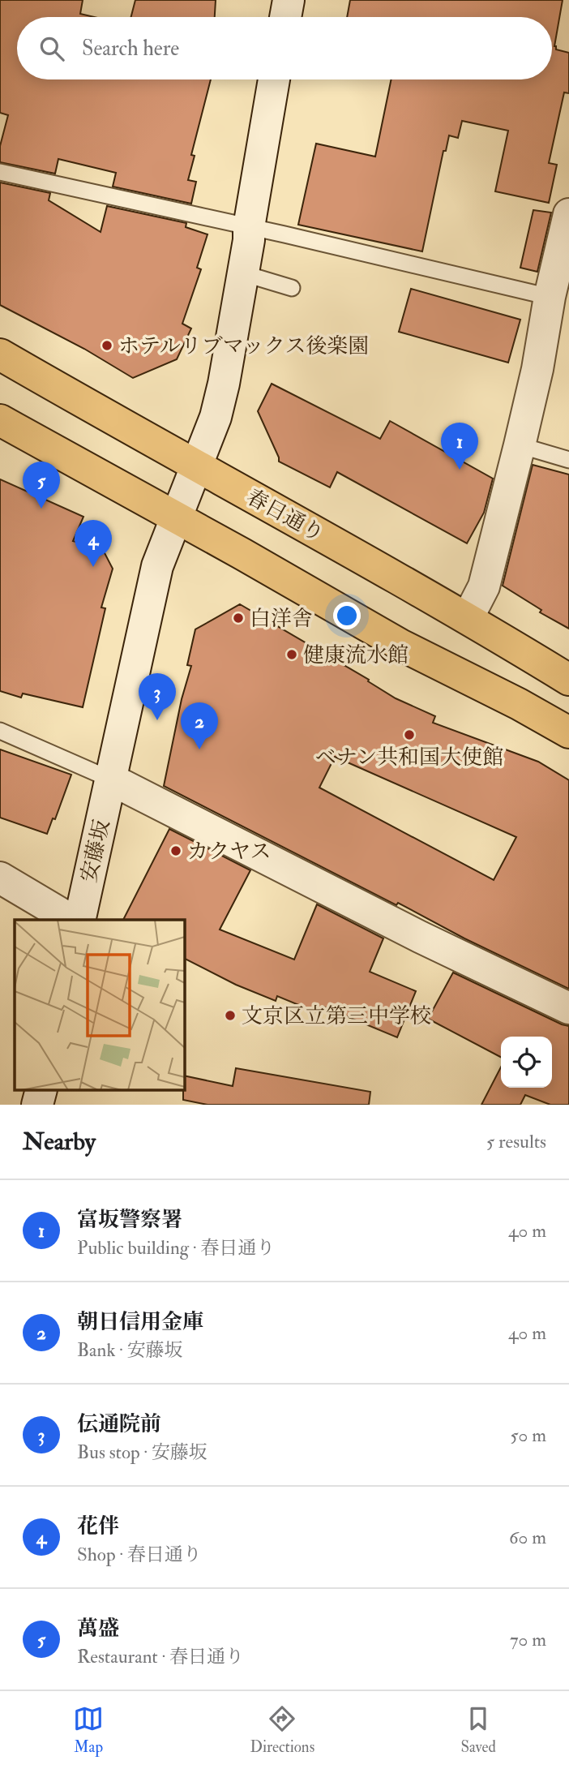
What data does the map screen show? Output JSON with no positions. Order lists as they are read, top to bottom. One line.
{"streets":{"highway":["春日通り"],"street":["安藤坂"]},"crossings":[["春日通り","安藤坂"]],"places":["ホテルリブマックス後楽園","白洋舎","健康流水館","ベナン共和国大使館","カクヤス","文京区立第三中学校"],"page":{"search":"Search here","pins":["1","5","4","3","2"],"heading":["Nearby","5 results"],"list":[{"mark":"1","name":"富坂警察署","note":"Public building · 春日通り","value":"40 m"},{"mark":"2","name":"朝日信用金庫","note":"Bank · 安藤坂","value":"40 m"},{"mark":"3","name":"伝通院前","note":"Bus stop · 安藤坂","value":"50 m"},{"mark":"4","name":"花伴","note":"Shop · 春日通り","value":"60 m"},{"mark":"5","name":"萬盛","note":"Restaurant · 春日通り","value":"70 m"}],"nav":["Map","Directions","Saved"]}}
